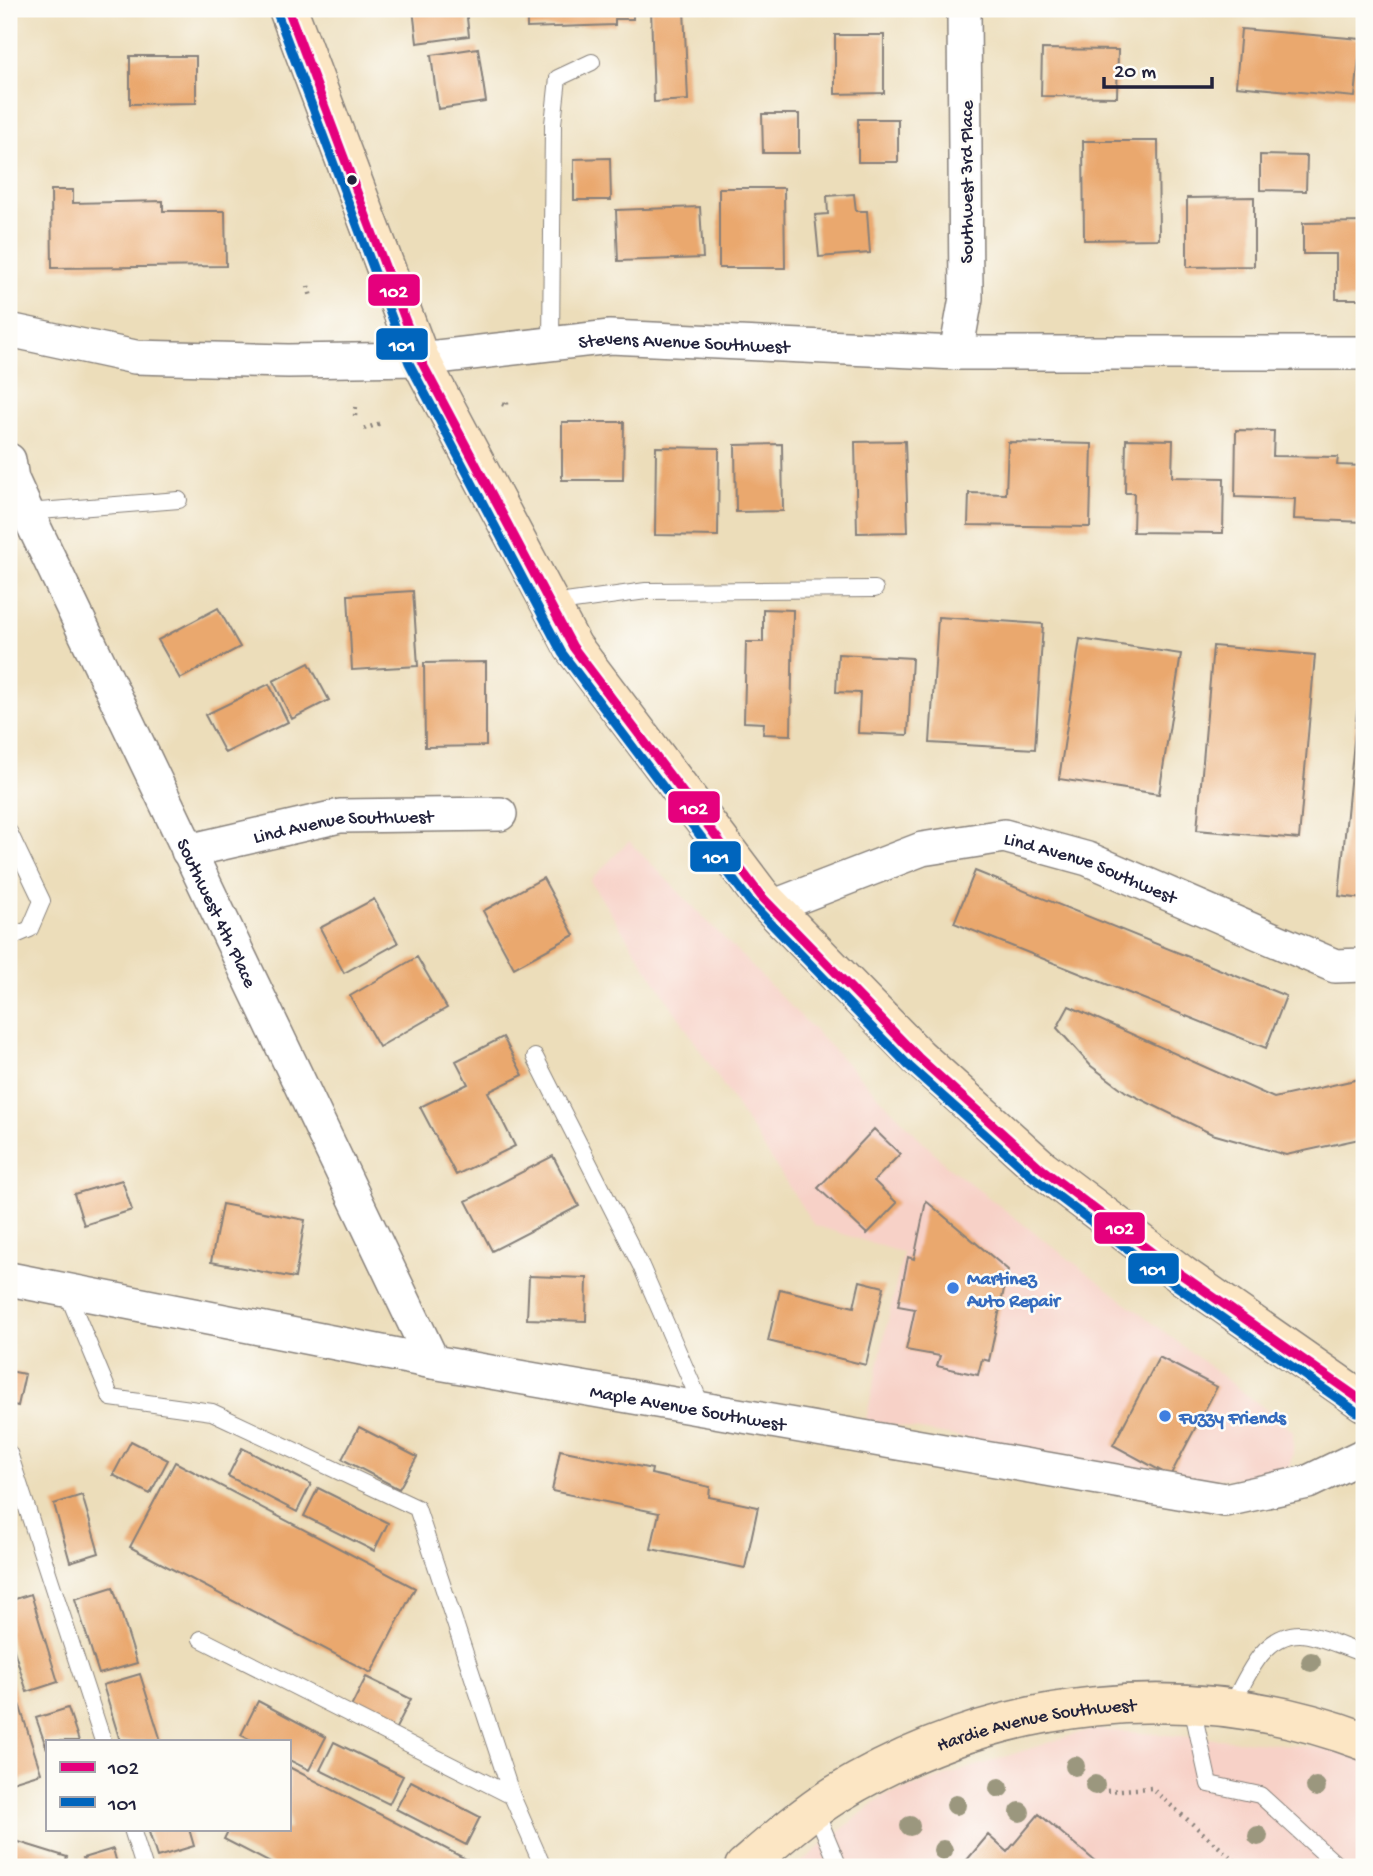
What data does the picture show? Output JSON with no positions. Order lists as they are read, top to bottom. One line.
{"streets":{"main road":["Hardie Avenue Southwest"],"street":["Southwest 3rd Place","Stevens Avenue Southwest","Lind Avenue Southwest","Southwest 4th Place","Maple Avenue Southwest"]},"crossings":[["Southwest 3rd Place","Stevens Avenue Southwest"],["Lind Avenue Southwest","Southwest 4th Place"],["Southwest 4th Place","Maple Avenue Southwest"]],"places":["Martinez Auto Repair","Fuzzy Friends"],"lines":["transit line 102","transit line 101"],"legend":["102","101"],"scale_bar":"20 m"}
